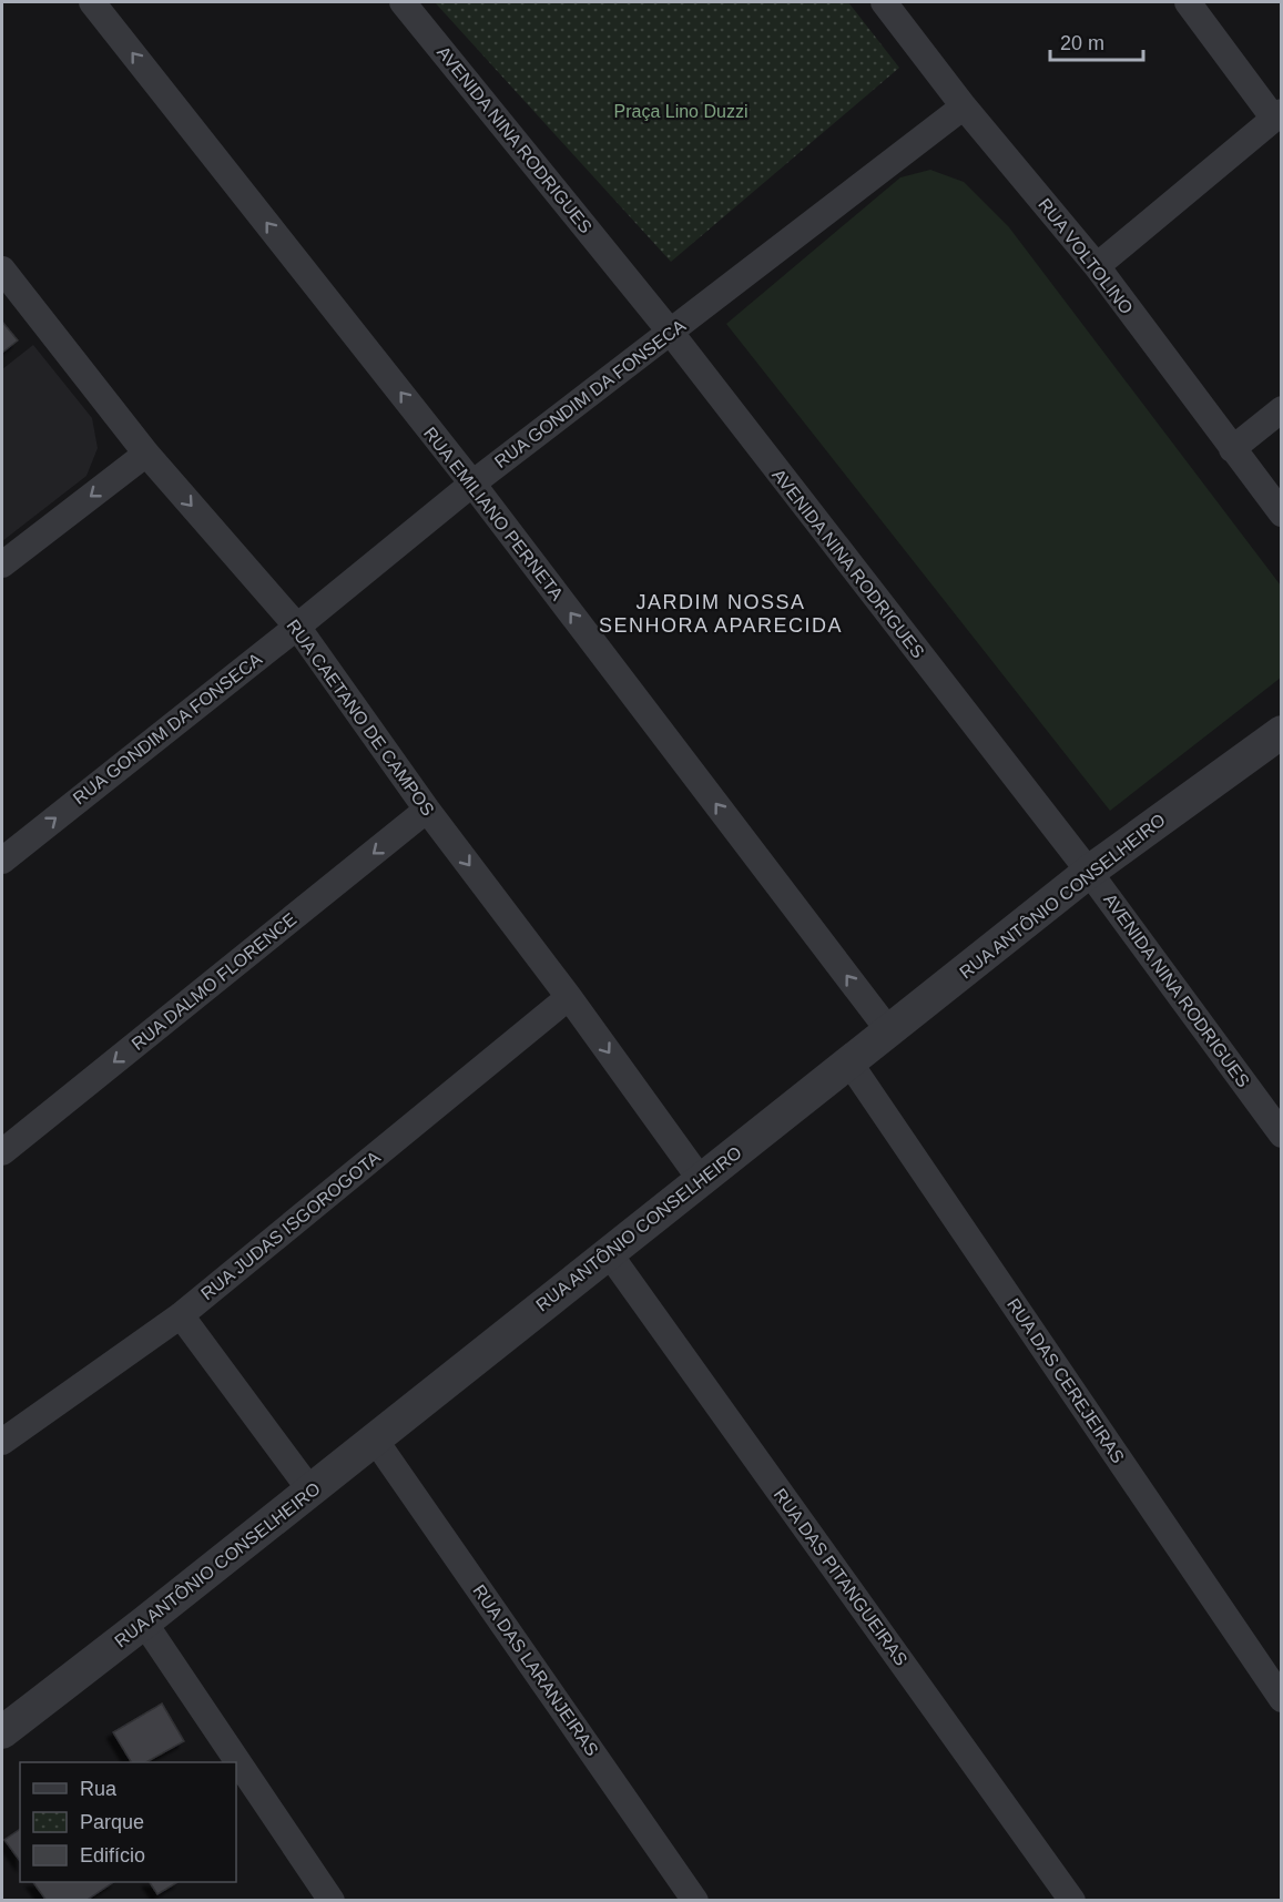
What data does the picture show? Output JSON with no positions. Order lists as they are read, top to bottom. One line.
{"streets":{"street":["AVENIDA NINA RODRIGUES","RUA VOLTOLINO","RUA GONDIM DA FONSECA","RUA EMILIANO PERNETA","RUA CAETANO DE CAMPOS","RUA ANTÔNIO CONSELHEIRO","RUA DALMO FLORENCE","RUA JUDAS ISGOROGOTA","RUA DAS CEREJEIRAS","RUA DAS PITANGUEIRAS","RUA DAS LARANJEIRAS"]},"crossings":[["AVENIDA NINA RODRIGUES","RUA GONDIM DA FONSECA"],["AVENIDA NINA RODRIGUES","RUA ANTÔNIO CONSELHEIRO"],["RUA VOLTOLINO","RUA GONDIM DA FONSECA"],["RUA GONDIM DA FONSECA","RUA EMILIANO PERNETA"],["RUA GONDIM DA FONSECA","RUA CAETANO DE CAMPOS"],["RUA EMILIANO PERNETA","RUA ANTÔNIO CONSELHEIRO"],["RUA CAETANO DE CAMPOS","RUA ANTÔNIO CONSELHEIRO"],["RUA CAETANO DE CAMPOS","RUA DALMO FLORENCE"],["RUA CAETANO DE CAMPOS","RUA JUDAS ISGOROGOTA"],["RUA ANTÔNIO CONSELHEIRO","RUA DAS CEREJEIRAS"],["RUA ANTÔNIO CONSELHEIRO","RUA DAS PITANGUEIRAS"],["RUA ANTÔNIO CONSELHEIRO","RUA DAS LARANJEIRAS"]],"one_way":["RUA EMILIANO PERNETA","RUA CAETANO DE CAMPOS","RUA DALMO FLORENCE"],"districts":["JARDIM NOSSA SENHORA APARECIDA"],"parks":["Praça Lino Duzzi"],"legend":["Rua","Parque","Edifício"],"scale_bar":"20 m"}
